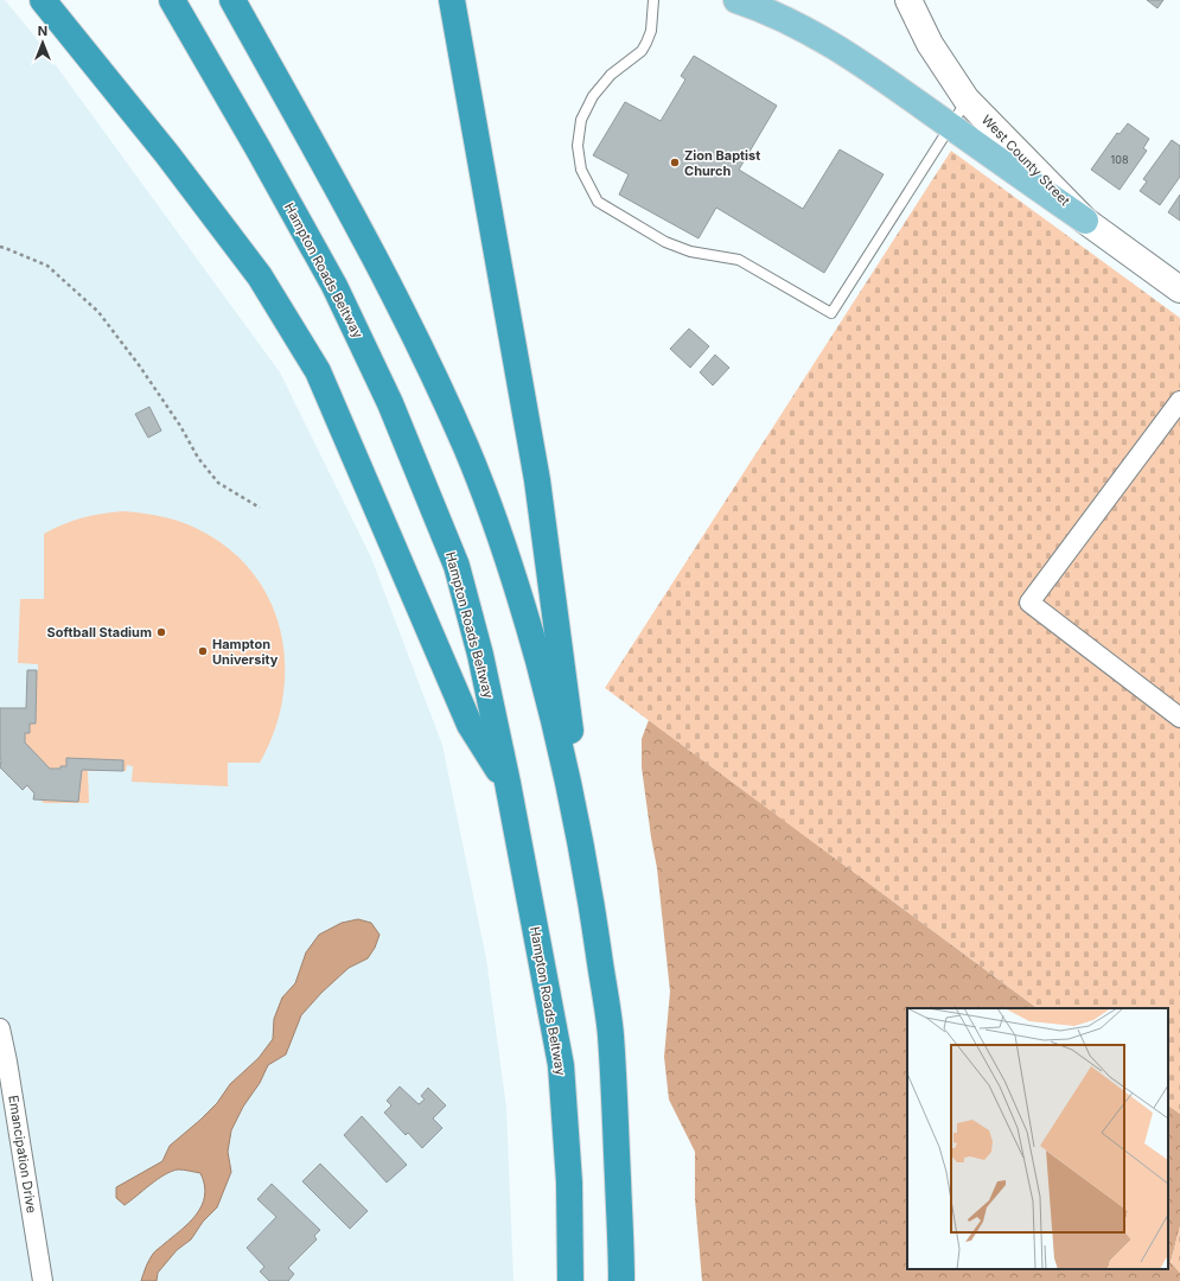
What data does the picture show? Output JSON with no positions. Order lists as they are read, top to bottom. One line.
{"streets":{"highway":["Hampton Roads Beltway"],"main road":["West County Street"],"street":["Emancipation Drive"]},"places":["Zion Baptist Church","Softball Stadium","Hampton University"],"house_numbers":["108"],"north":"top"}
